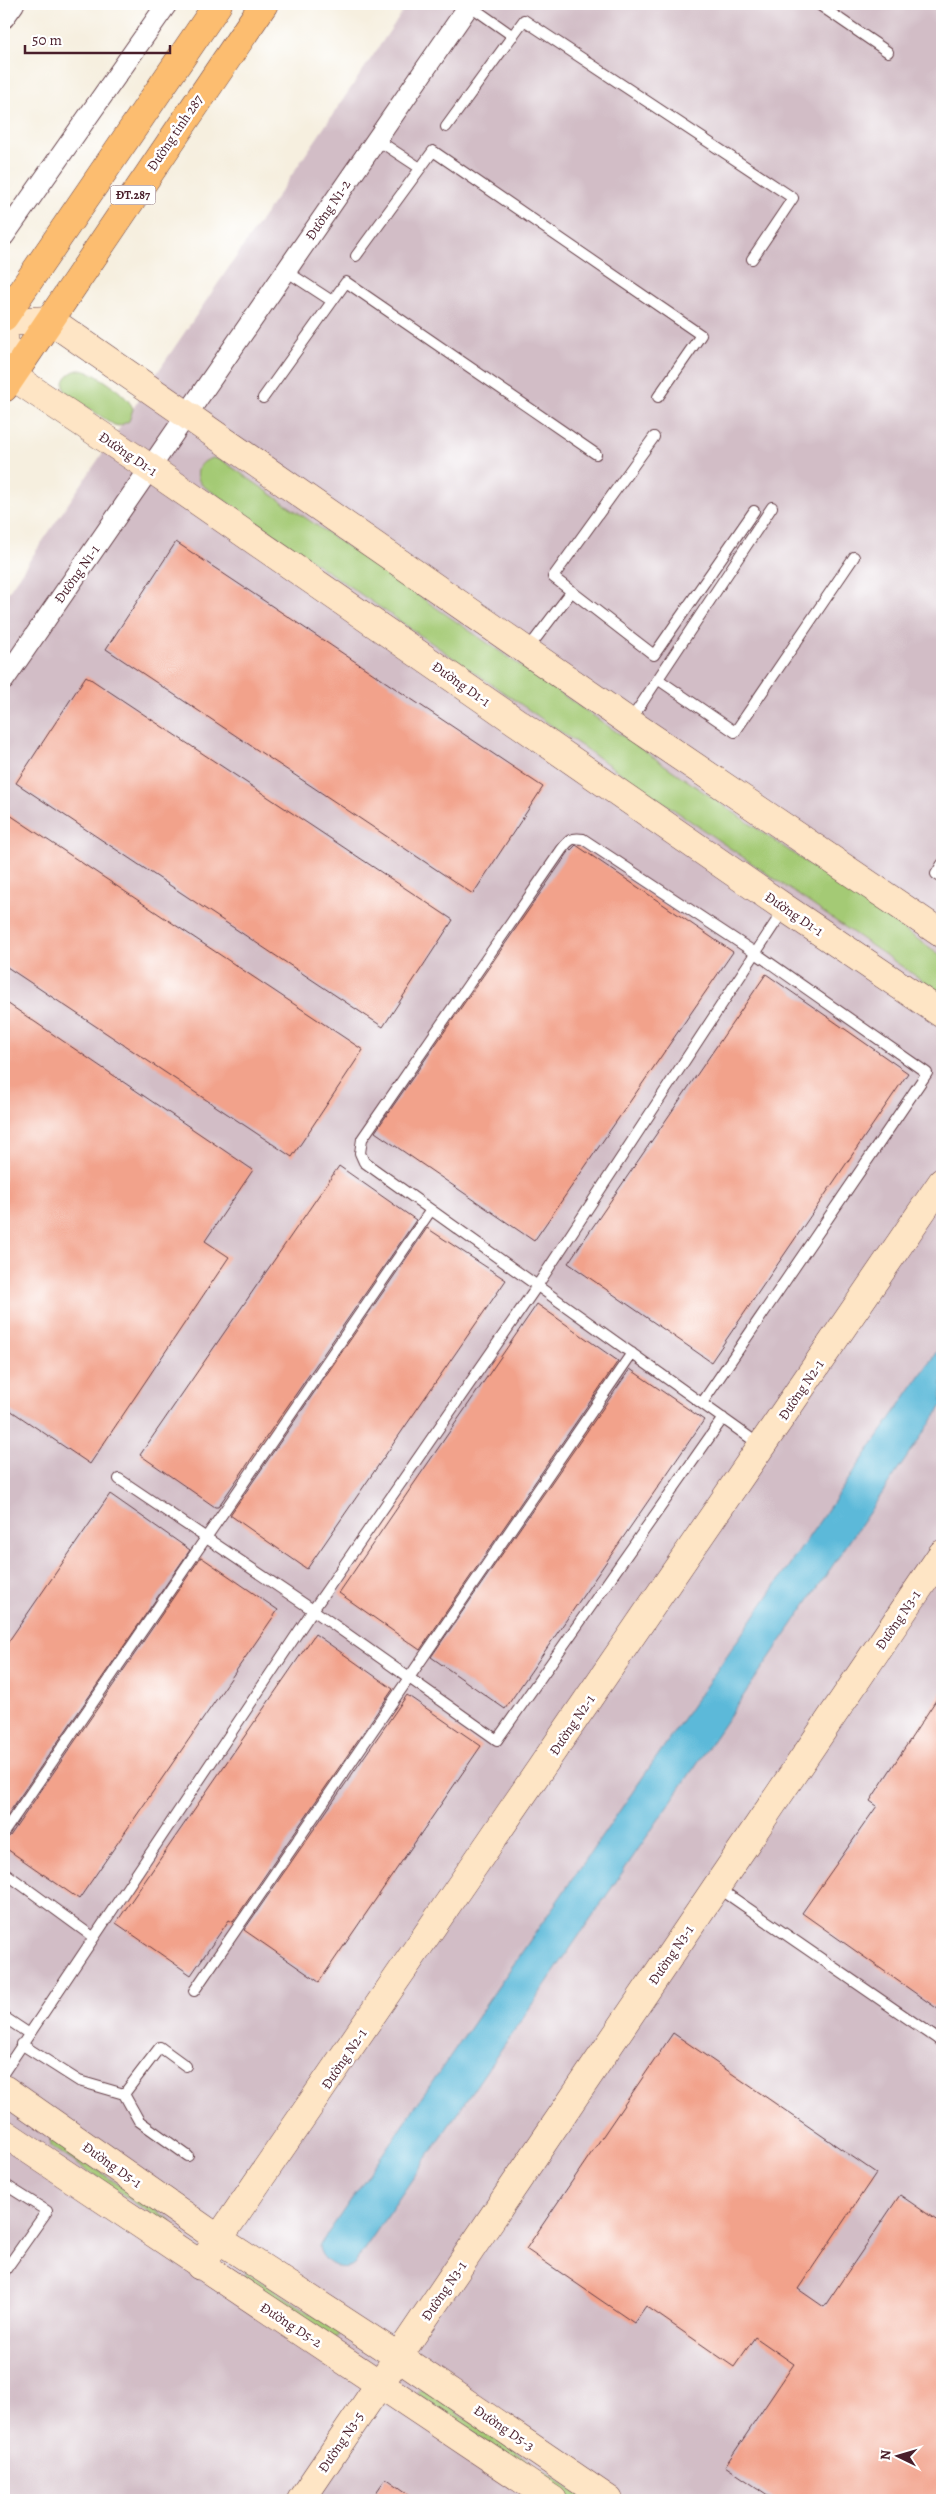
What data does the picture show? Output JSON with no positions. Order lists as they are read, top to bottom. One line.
{"streets":{"main road":["Đường tỉnh 287","ĐT.287"],"street":["Đường N1-2","Đường D1-1","Đường N1-1","Đường N2-1","Đường N3-1","Đường D5-1","Đường D5-2","Đường D5-3","Đường N3-5"]},"crossings":[["Đường tỉnh 287","Đường D1-1"],["Đường N1-2","Đường N1-1"],["Đường D1-1","Đường N1-1"],["Đường N2-1","Đường D5-1"],["Đường N2-1","Đường D5-2"],["Đường N3-1","Đường D5-2"],["Đường N3-1","Đường D5-3"],["Đường N3-1","Đường N3-5"],["Đường D5-2","Đường N3-5"]],"scale_bar":"50 m","north":"left"}
